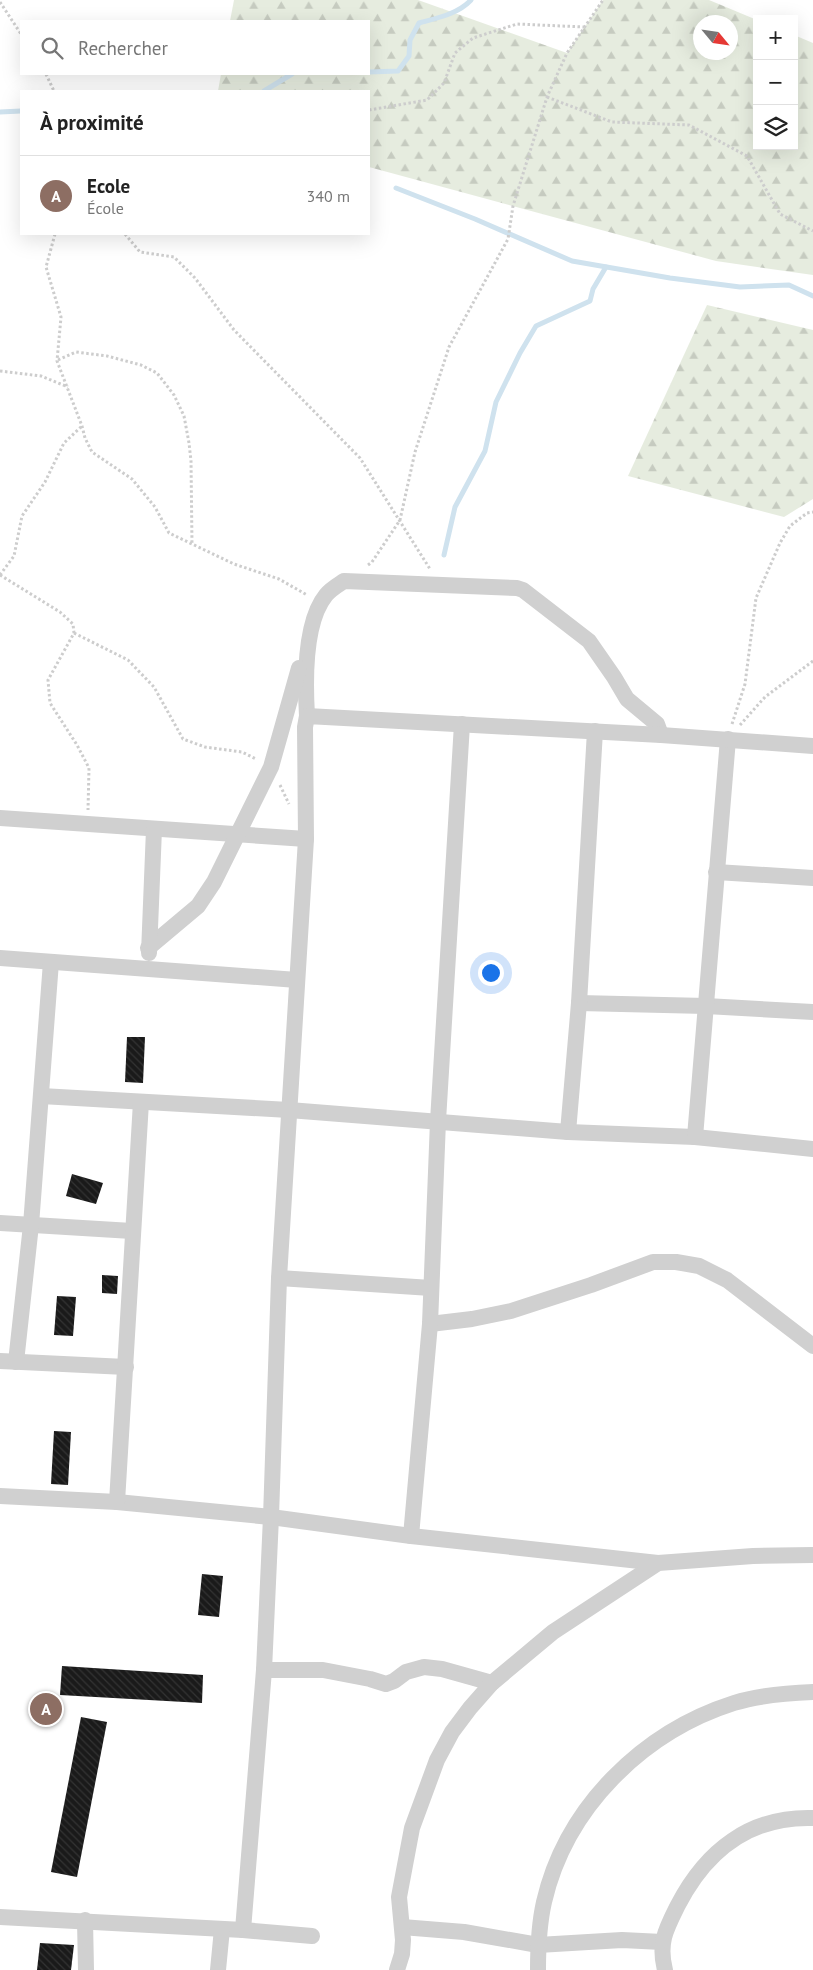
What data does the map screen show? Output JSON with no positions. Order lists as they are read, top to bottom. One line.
{"north":"bottom right","page":{"map_buttons":["+","−"],"search":"Rechercher","heading":"À proximité","list":[{"mark":"A","name":"Ecole","note":"École","value":"340 m"}],"pins":"A"}}
